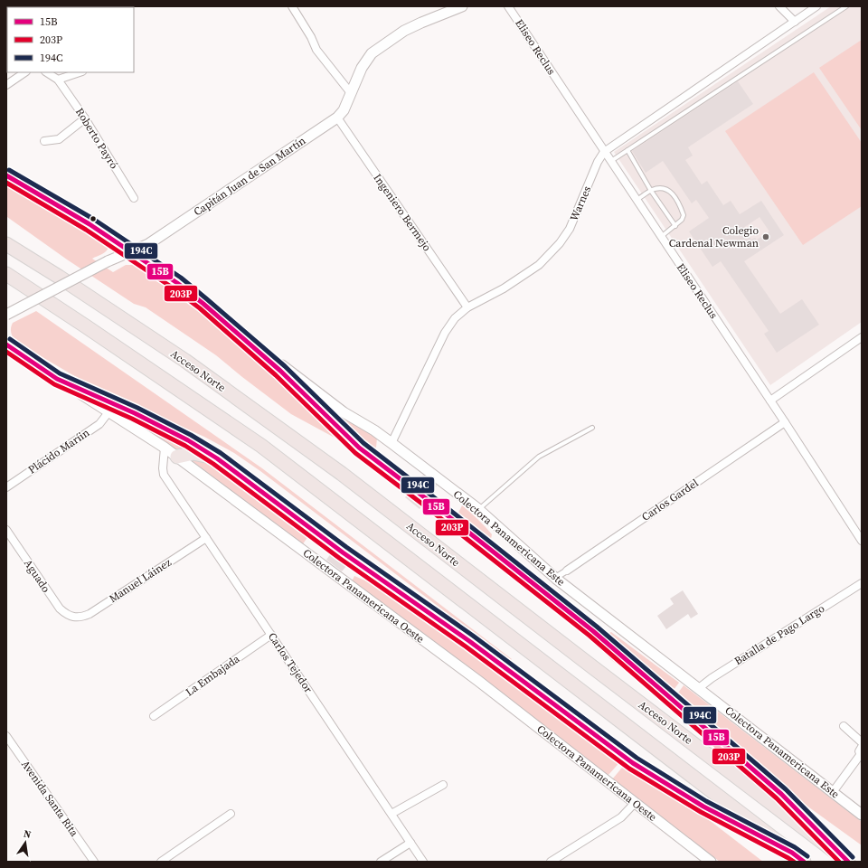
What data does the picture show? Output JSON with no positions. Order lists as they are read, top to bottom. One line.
{"streets":{"highway":["Acceso Norte"],"street":["Eliseo Reclus","Roberto Payró","Capitán Juan de San Martín","Warnes","Ingeniero Bermejo","Plácido Maríin","Carlos Gardel","Colectora Panamericana Este","Aguado","Manuel Láinez","Colectora Panamericana Oeste","Batalla de Pago Largo","Carlos Tejedor","La Embajada","Avenida Santa Rita"]},"crossings":[["Eliseo Reclus","Warnes"],["Eliseo Reclus","Carlos Gardel"],["Capitán Juan de San Martín","Ingeniero Bermejo"],["Capitán Juan de San Martín","Colectora Panamericana Este"],["Warnes","Ingeniero Bermejo"],["Warnes","Colectora Panamericana Este"],["Plácido Maríin","Colectora Panamericana Oeste"],["Carlos Gardel","Colectora Panamericana Este"],["Colectora Panamericana Este","Batalla de Pago Largo"],["Aguado","Manuel Láinez"],["Manuel Láinez","Carlos Tejedor"],["Colectora Panamericana Oeste","Carlos Tejedor"],["Carlos Tejedor","La Embajada"]],"places":["Colegio Cardenal Newman"],"lines":["transit line 194C","transit line 15B","transit line 203P"],"legend":["15B","203P","194C"],"north":"top"}
